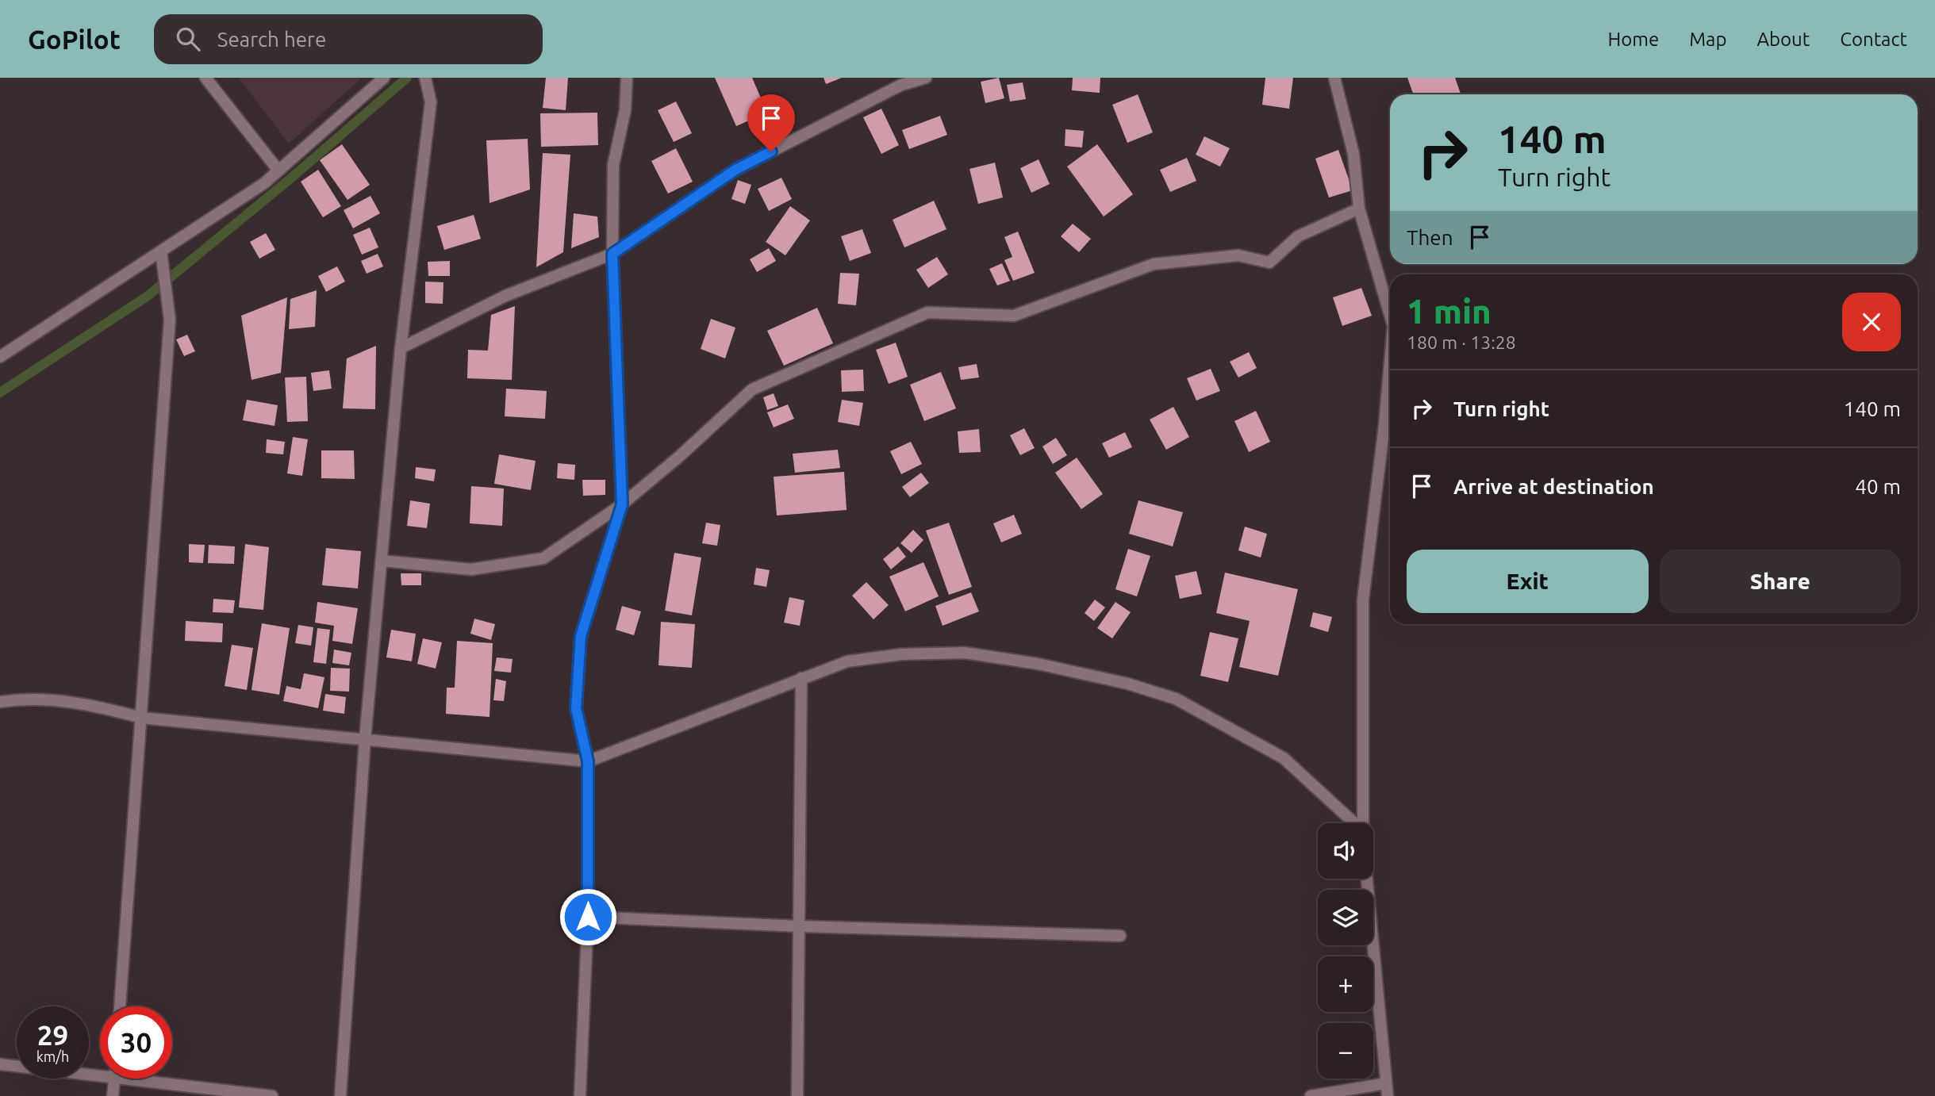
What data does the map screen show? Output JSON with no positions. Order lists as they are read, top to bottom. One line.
{"page":{"header":"GoPilot","search":"Search here","nav":["Home","Map","About","Contact"],"turn":["140 m","Turn right"],"then":"Then","heading":["1 min","180 m · 13:28"],"list":[{"name":"Turn right","value":"140 m"},{"name":"Arrive at destination","value":"40 m"}],"buttons":["Exit","Share"],"map_buttons":["+","−"],"speed":"29 km/h","limit":"30"}}
